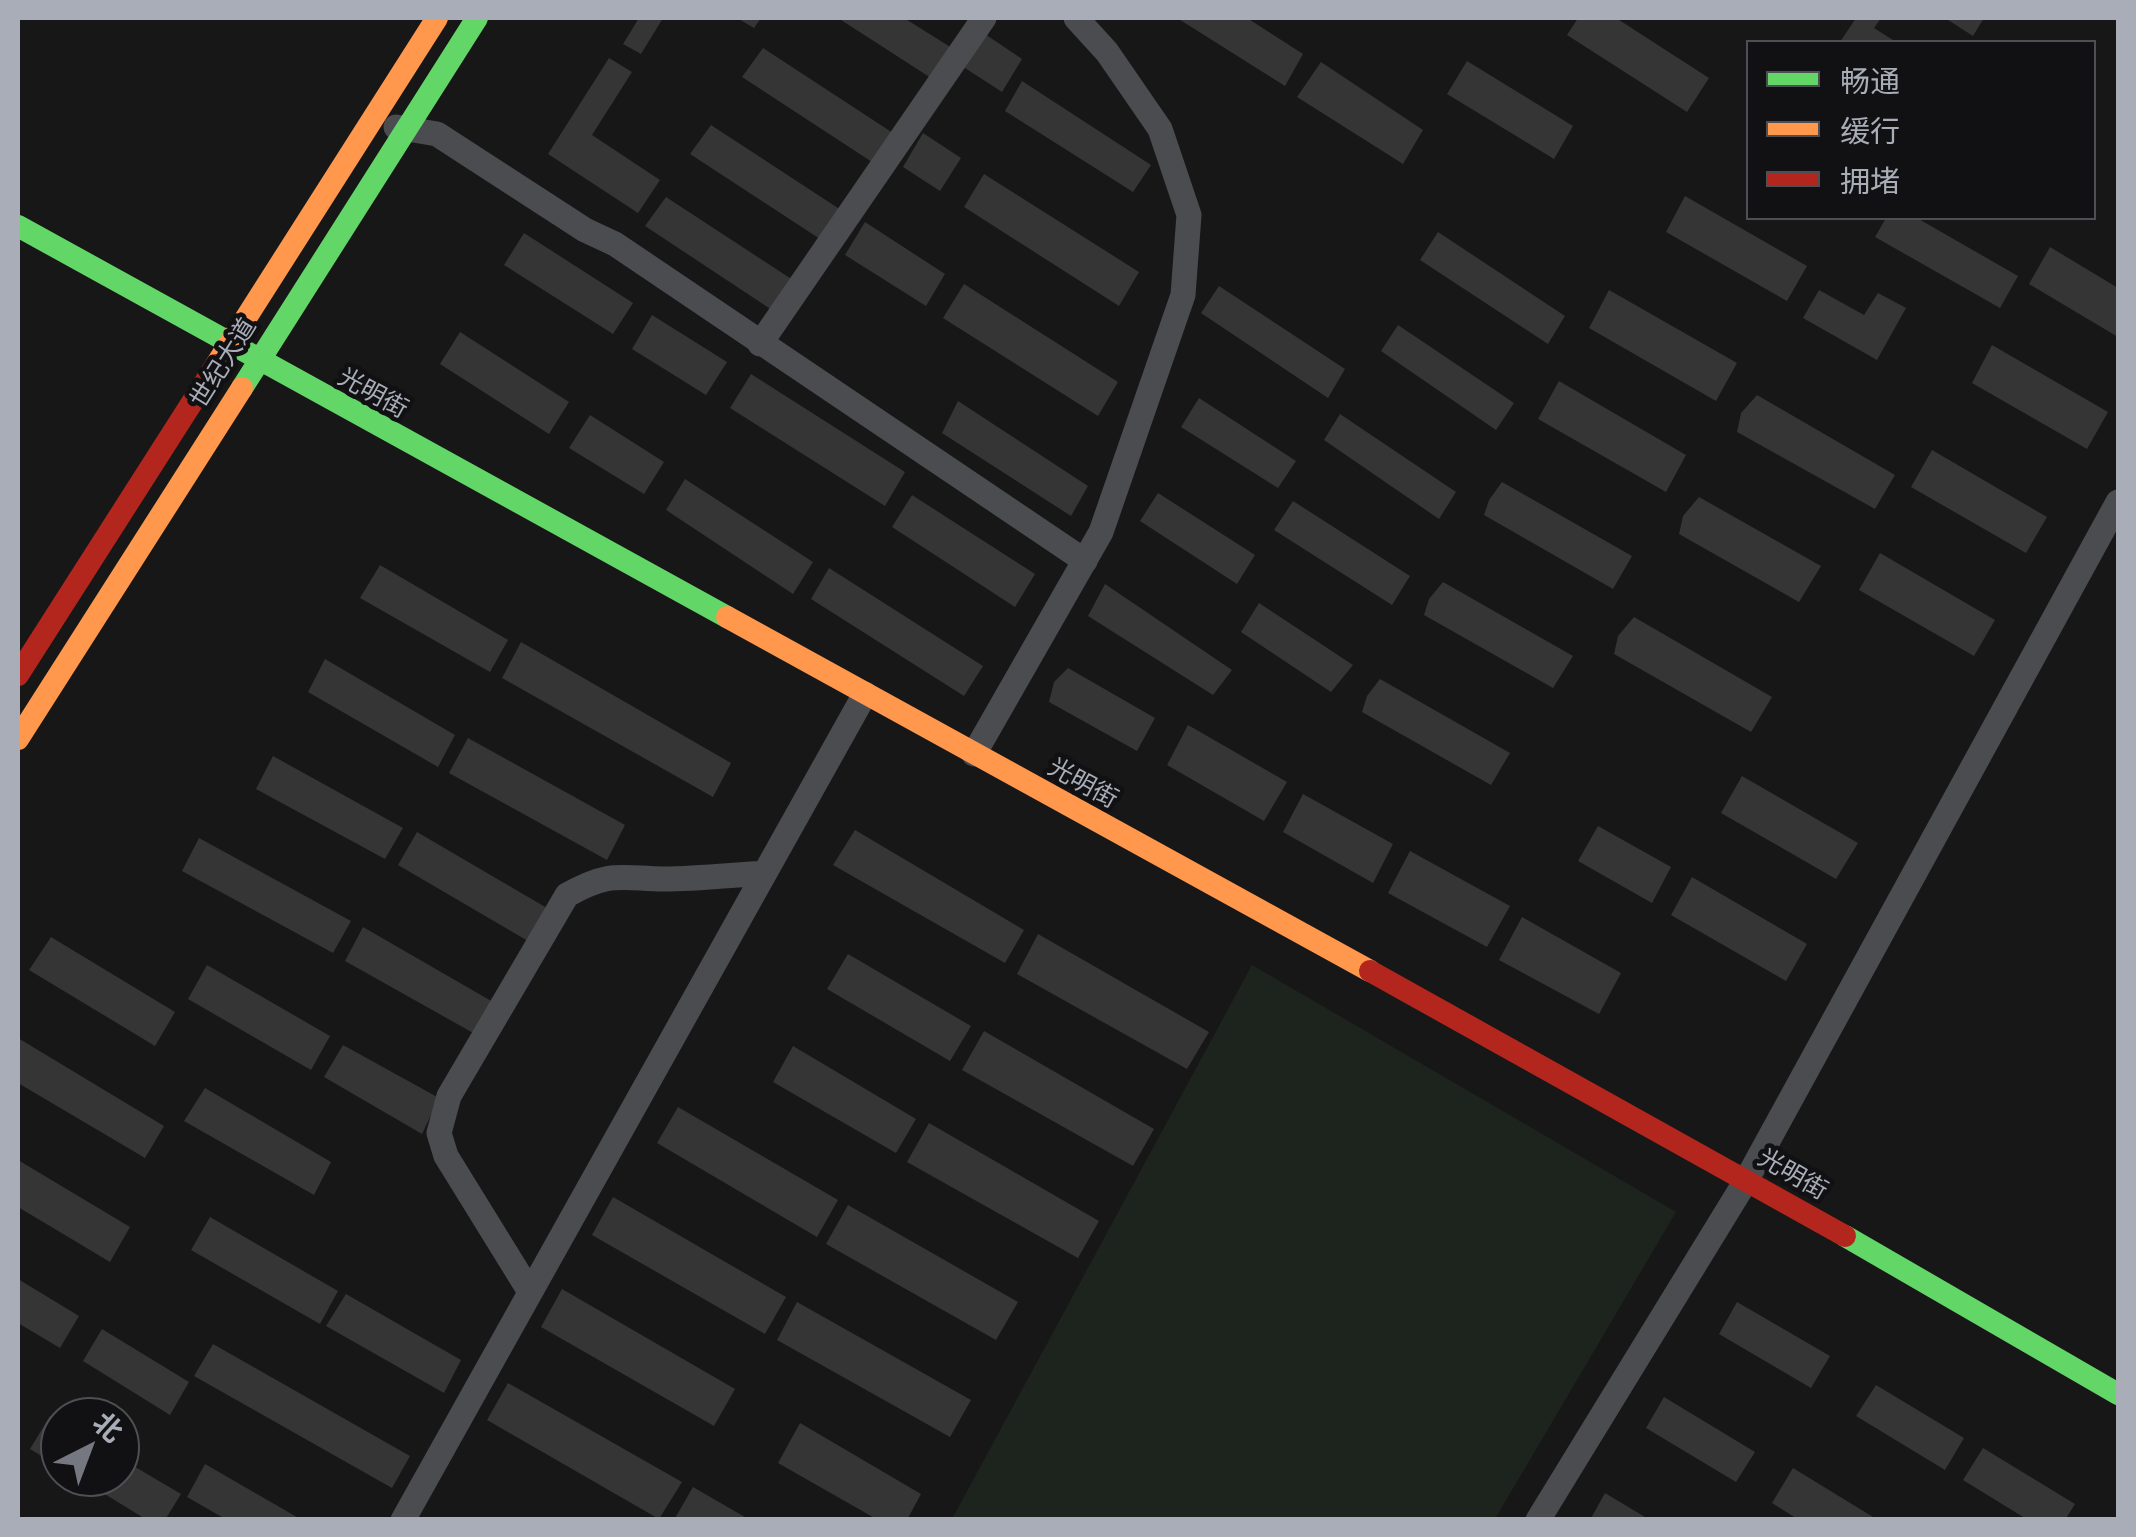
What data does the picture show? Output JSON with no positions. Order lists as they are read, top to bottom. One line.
{"streets":{"street":["世纪大道","光明街"]},"crossings":[["世纪大道","光明街"]],"legend":["畅通","缓行","拥堵"],"north":"top right"}
